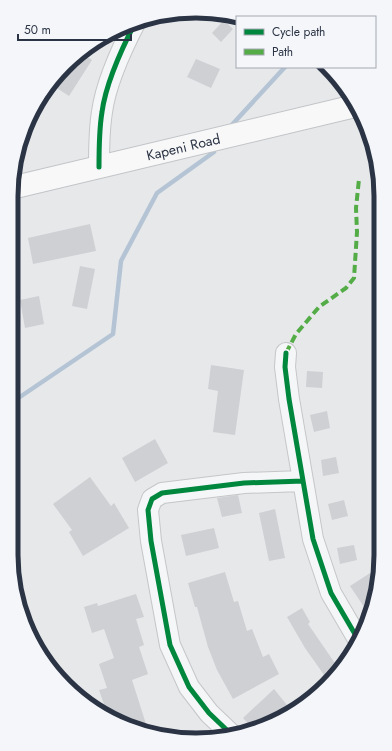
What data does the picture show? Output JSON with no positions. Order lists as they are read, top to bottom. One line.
{"streets":{"main road":["Kapeni Road"]},"legend":["Cycle path","Path"],"scale_bar":"50 m"}
